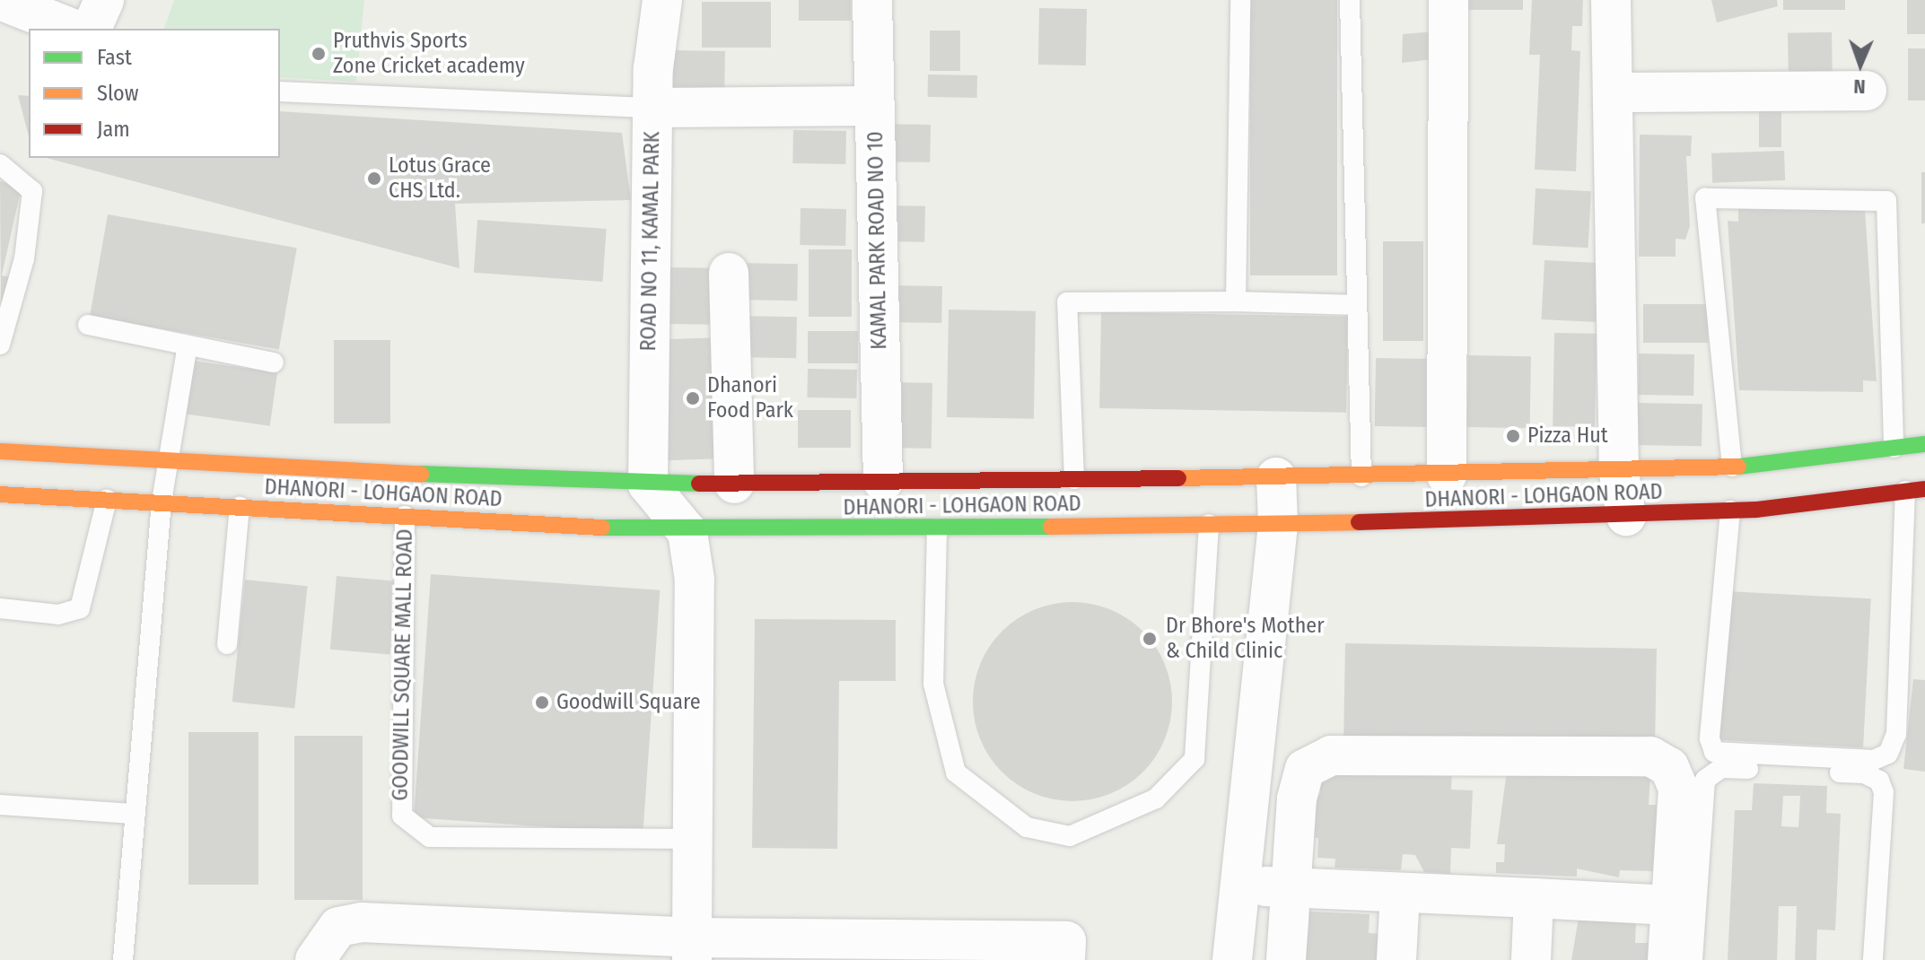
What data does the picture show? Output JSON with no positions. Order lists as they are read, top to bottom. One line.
{"streets":{"main road":["DHANORI - LOHGAON ROAD"],"street":["KAMAL PARK ROAD NO 10","ROAD NO 11, KAMAL PARK"],"lane":["GOODWILL SQUARE MALL ROAD"]},"crossings":[["KAMAL PARK ROAD NO 10","DHANORI - LOHGAON ROAD"],["ROAD NO 11, KAMAL PARK","DHANORI - LOHGAON ROAD"],["DHANORI - LOHGAON ROAD","GOODWILL SQUARE MALL ROAD"]],"places":["Pruthvis Sports Zone Cricket academy","Lotus Grace CHS Ltd.","Dhanori Food Park","Pizza Hut","Dr Bhore's Mother & Child Clinic","Goodwill Square"],"legend":["Fast","Slow","Jam"],"north":"bottom"}
